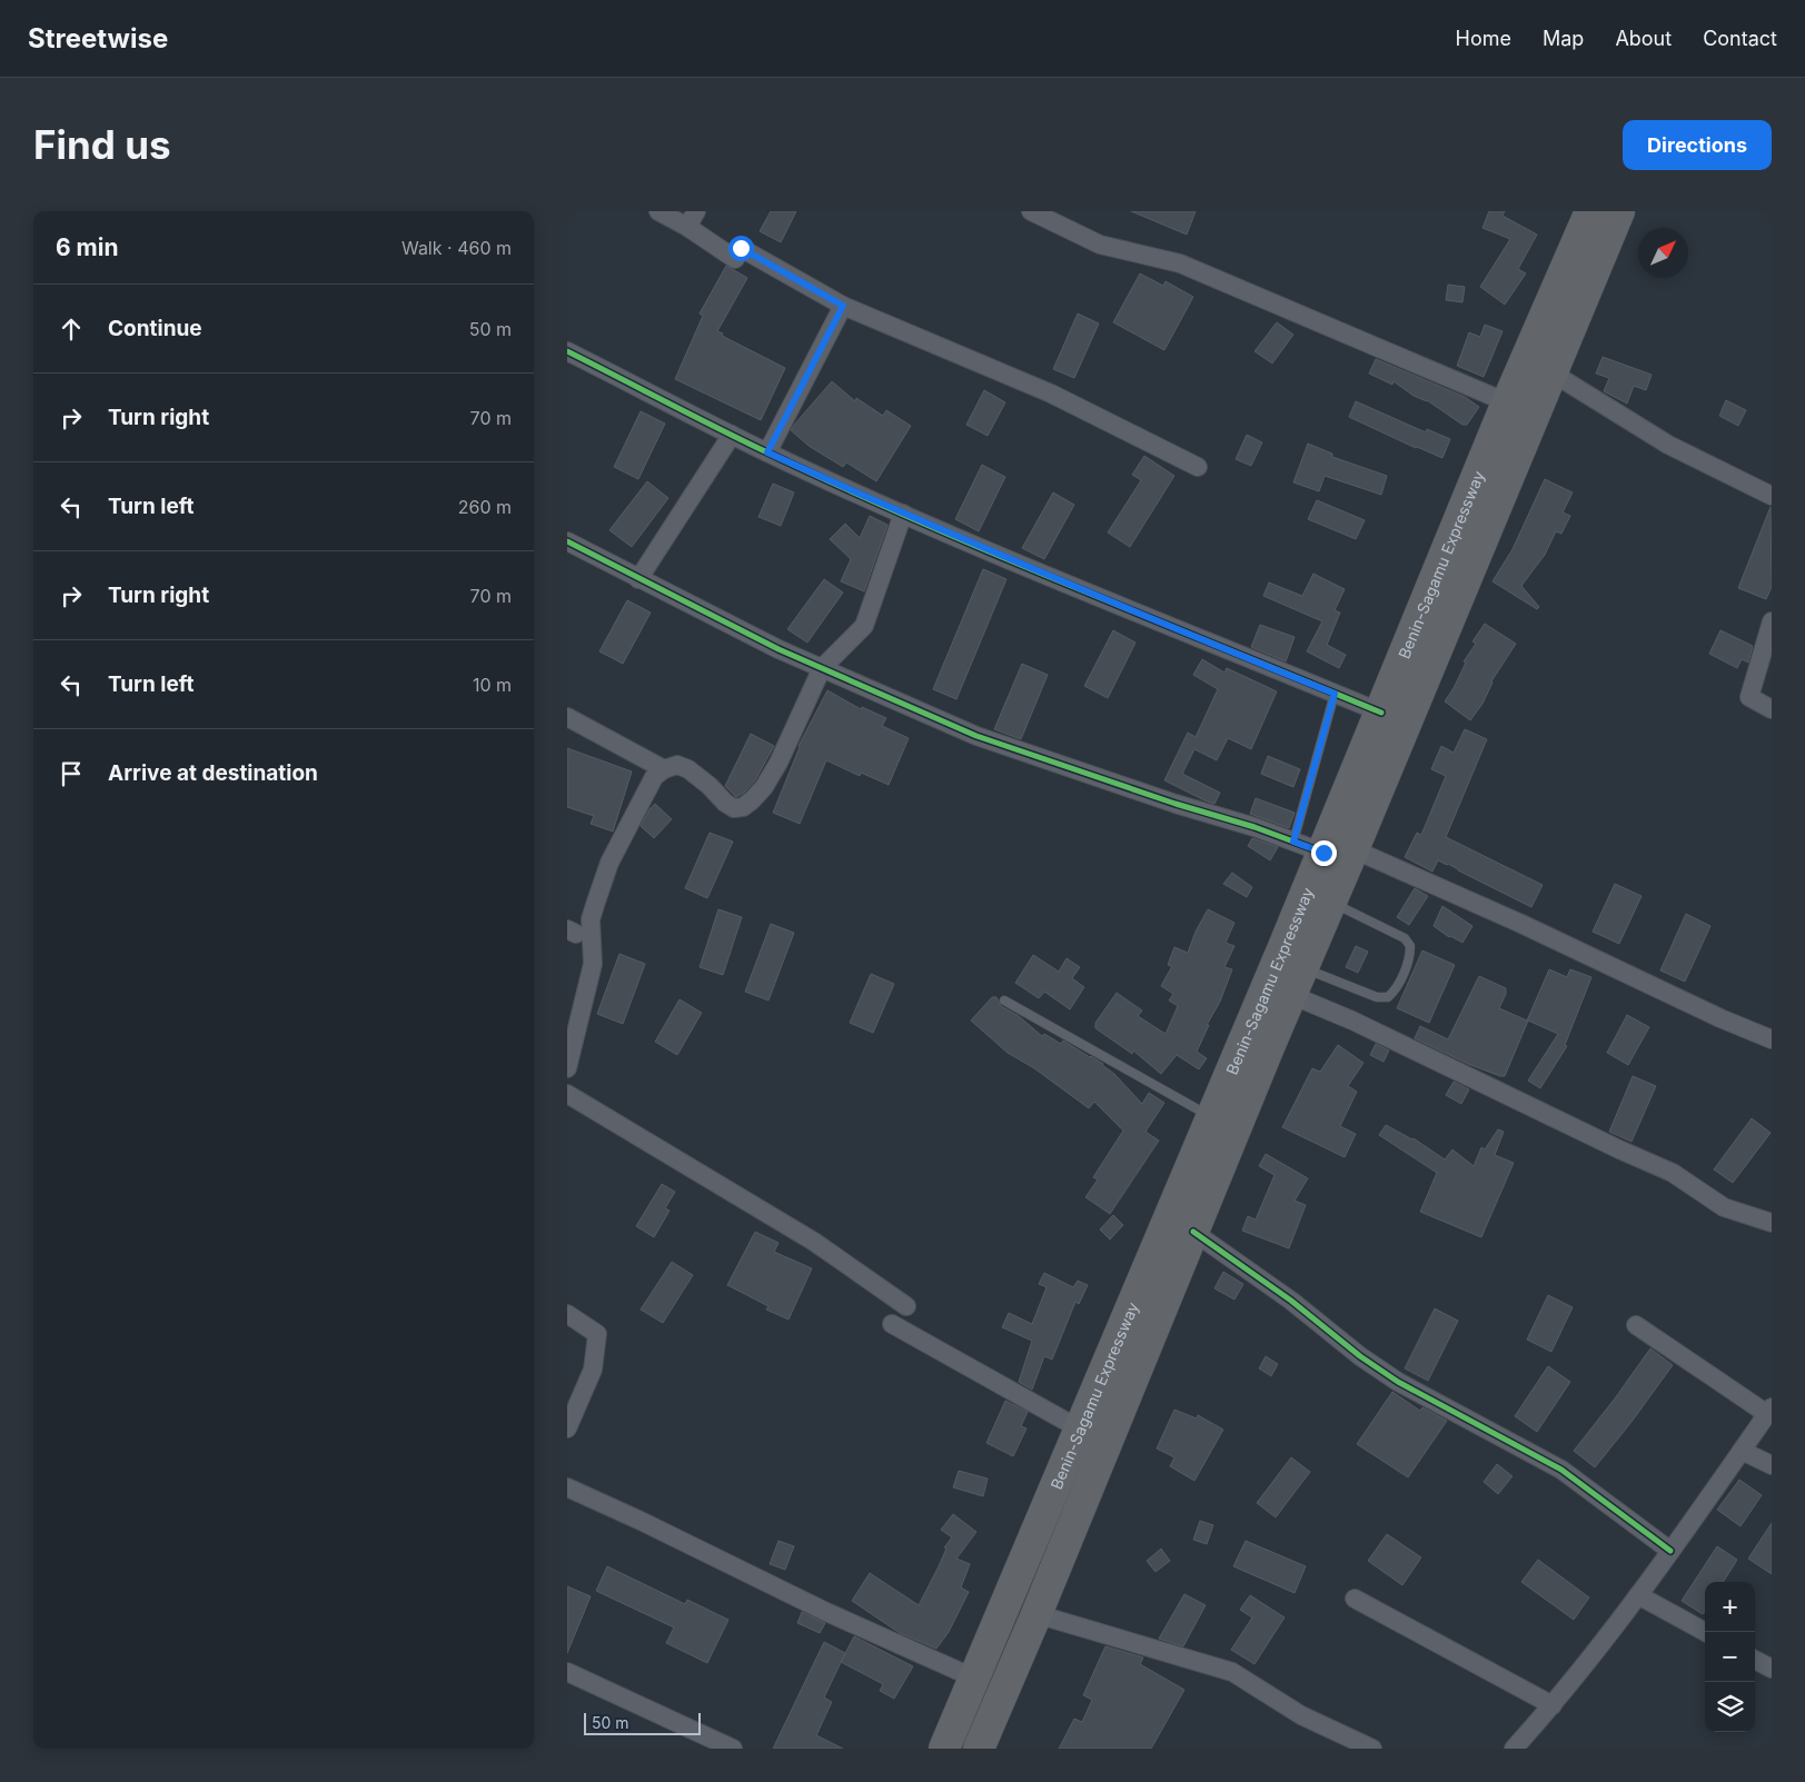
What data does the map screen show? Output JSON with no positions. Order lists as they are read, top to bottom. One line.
{"streets":{"highway":["Benin-Sagamu Expressway"]},"scale_bar":"50 m","north":"top right","page":{"header":"Streetwise","nav":["Home","Map","About","Contact"],"buttons":"Directions","title":"Find us","heading":["6 min","Walk · 460 m"],"list":[["Continue","50 m"],["Turn right","70 m"],["Turn left","260 m"],["Turn right","70 m"],["Turn left","10 m"],"Arrive at destination"],"map_buttons":["+","−"],"scale":"50 m"}}
